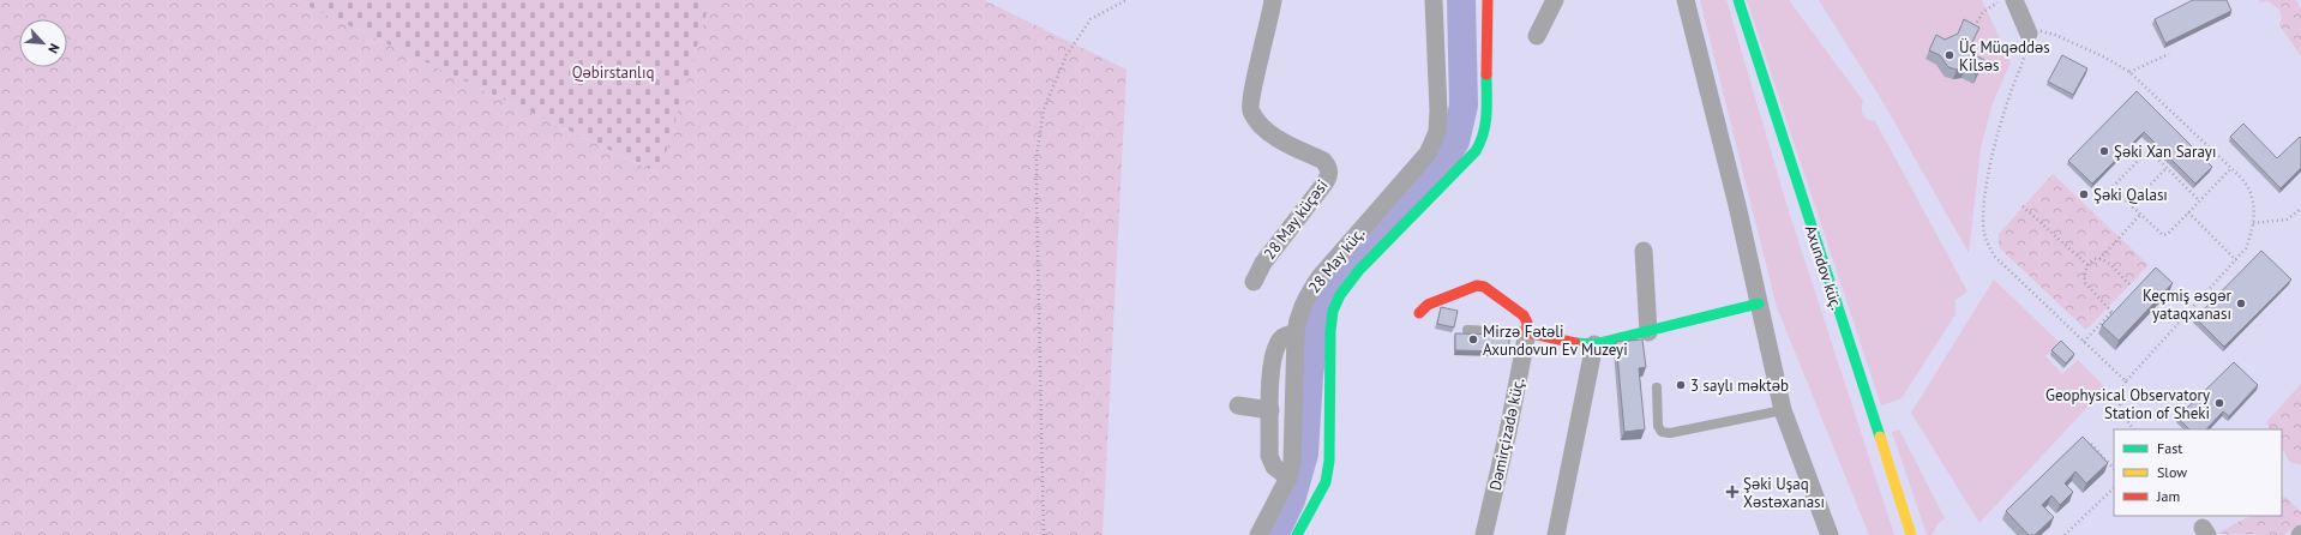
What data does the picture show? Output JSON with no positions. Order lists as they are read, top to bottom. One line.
{"streets":{"street":["28 May küçəsi","28 May küç.","Axundov küç.","Dəmirçizadə küç."]},"parks":["Qəbirstanlıq"],"places":{"other":["Üç Müqəddəs Kilsəs","Şəki Xan Sarayı","Şəki Qalası","Keçmiş əsgər yataqxanası","Mirzə Fətəli Axundovun Ev Muzeyi","3 saylı məktəb","Geophysical Observatory Station of Sheki"],"health":["Şəki Uşaq Xəstəxanası"]},"legend":["Fast","Slow","Jam"],"north":"bottom right"}
